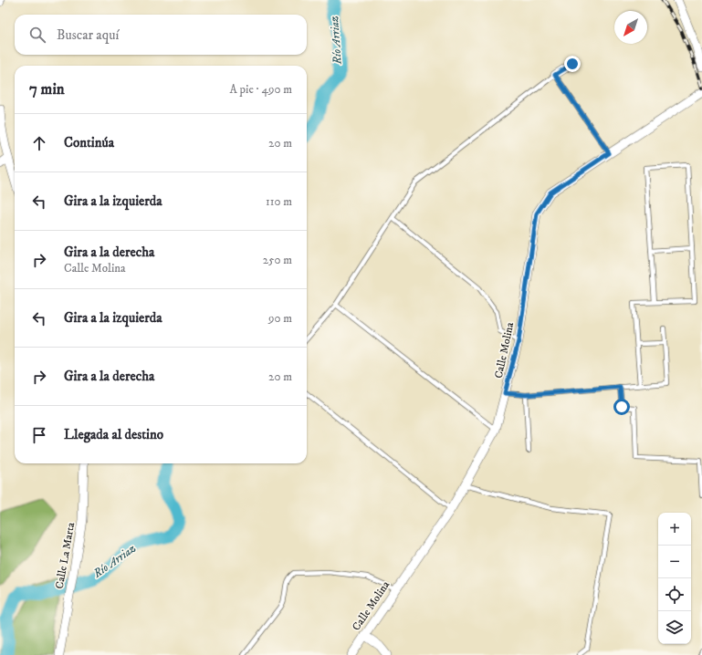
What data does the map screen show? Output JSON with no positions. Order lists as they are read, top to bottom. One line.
{"streets":{"street":["Calle Molina","Calle La Marta"]},"water":["Río Arriaz"],"north":"bottom left","page":{"search":"Buscar aquí","heading":["7 min","A pie · 490 m"],"list":[["Continúa","20 m"],["Gira a la izquierda","110 m"],["Gira a la derecha","Calle Molina","250 m"],["Gira a la izquierda","90 m"],["Gira a la derecha","20 m"],"Llegada al destino"],"map_buttons":["+","−"]}}
